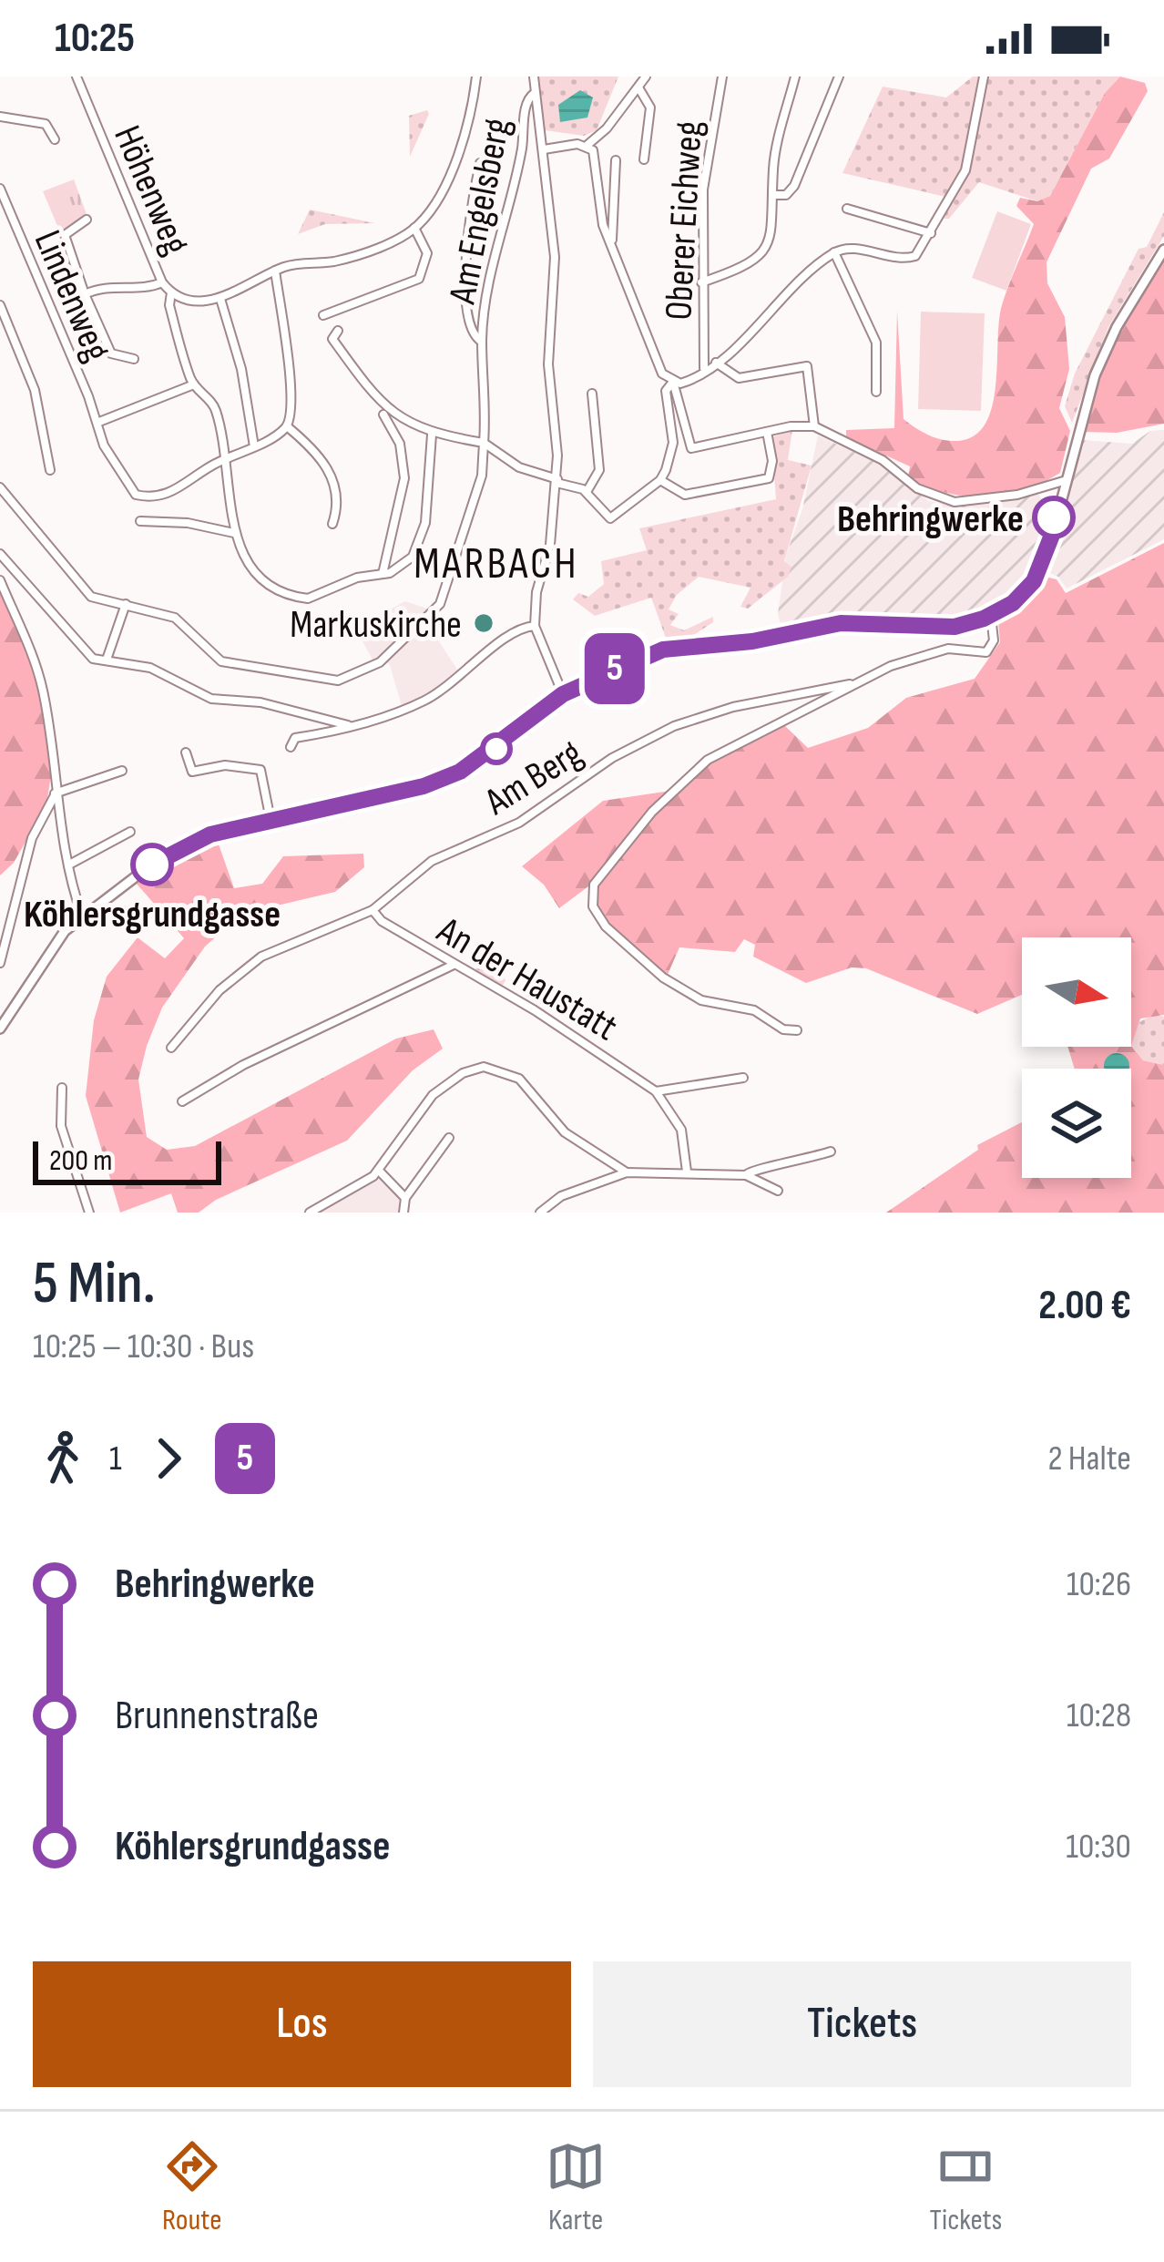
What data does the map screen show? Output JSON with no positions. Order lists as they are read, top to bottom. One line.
{"streets":{"street":["Höhenweg","Am Engelsberg","Oberer Eichweg","Lindenweg","Am Berg","An der Haustatt"]},"crossings":[["Am Berg","An der Haustatt"]],"districts":["MARBACH"],"places":["Behringwerke","Markuskirche","Köhlersgrundgasse"],"lines":["bus line 5"],"scale_bar":"200 m","north":"right","page":{"status":"10:25","on_map":"5","scale":"200 m","heading":["5 Min.","10:25 – 10:30 · Bus","2.00 €"],"legs":["1","5","2 Halte"],"list":[{"name":"Behringwerke","value":"10:26"},{"name":"Brunnenstraße","value":"10:28"},{"name":"Köhlersgrundgasse","value":"10:30"}],"buttons":["Los","Tickets"],"tabs":["Route","Karte","Tickets"]}}
